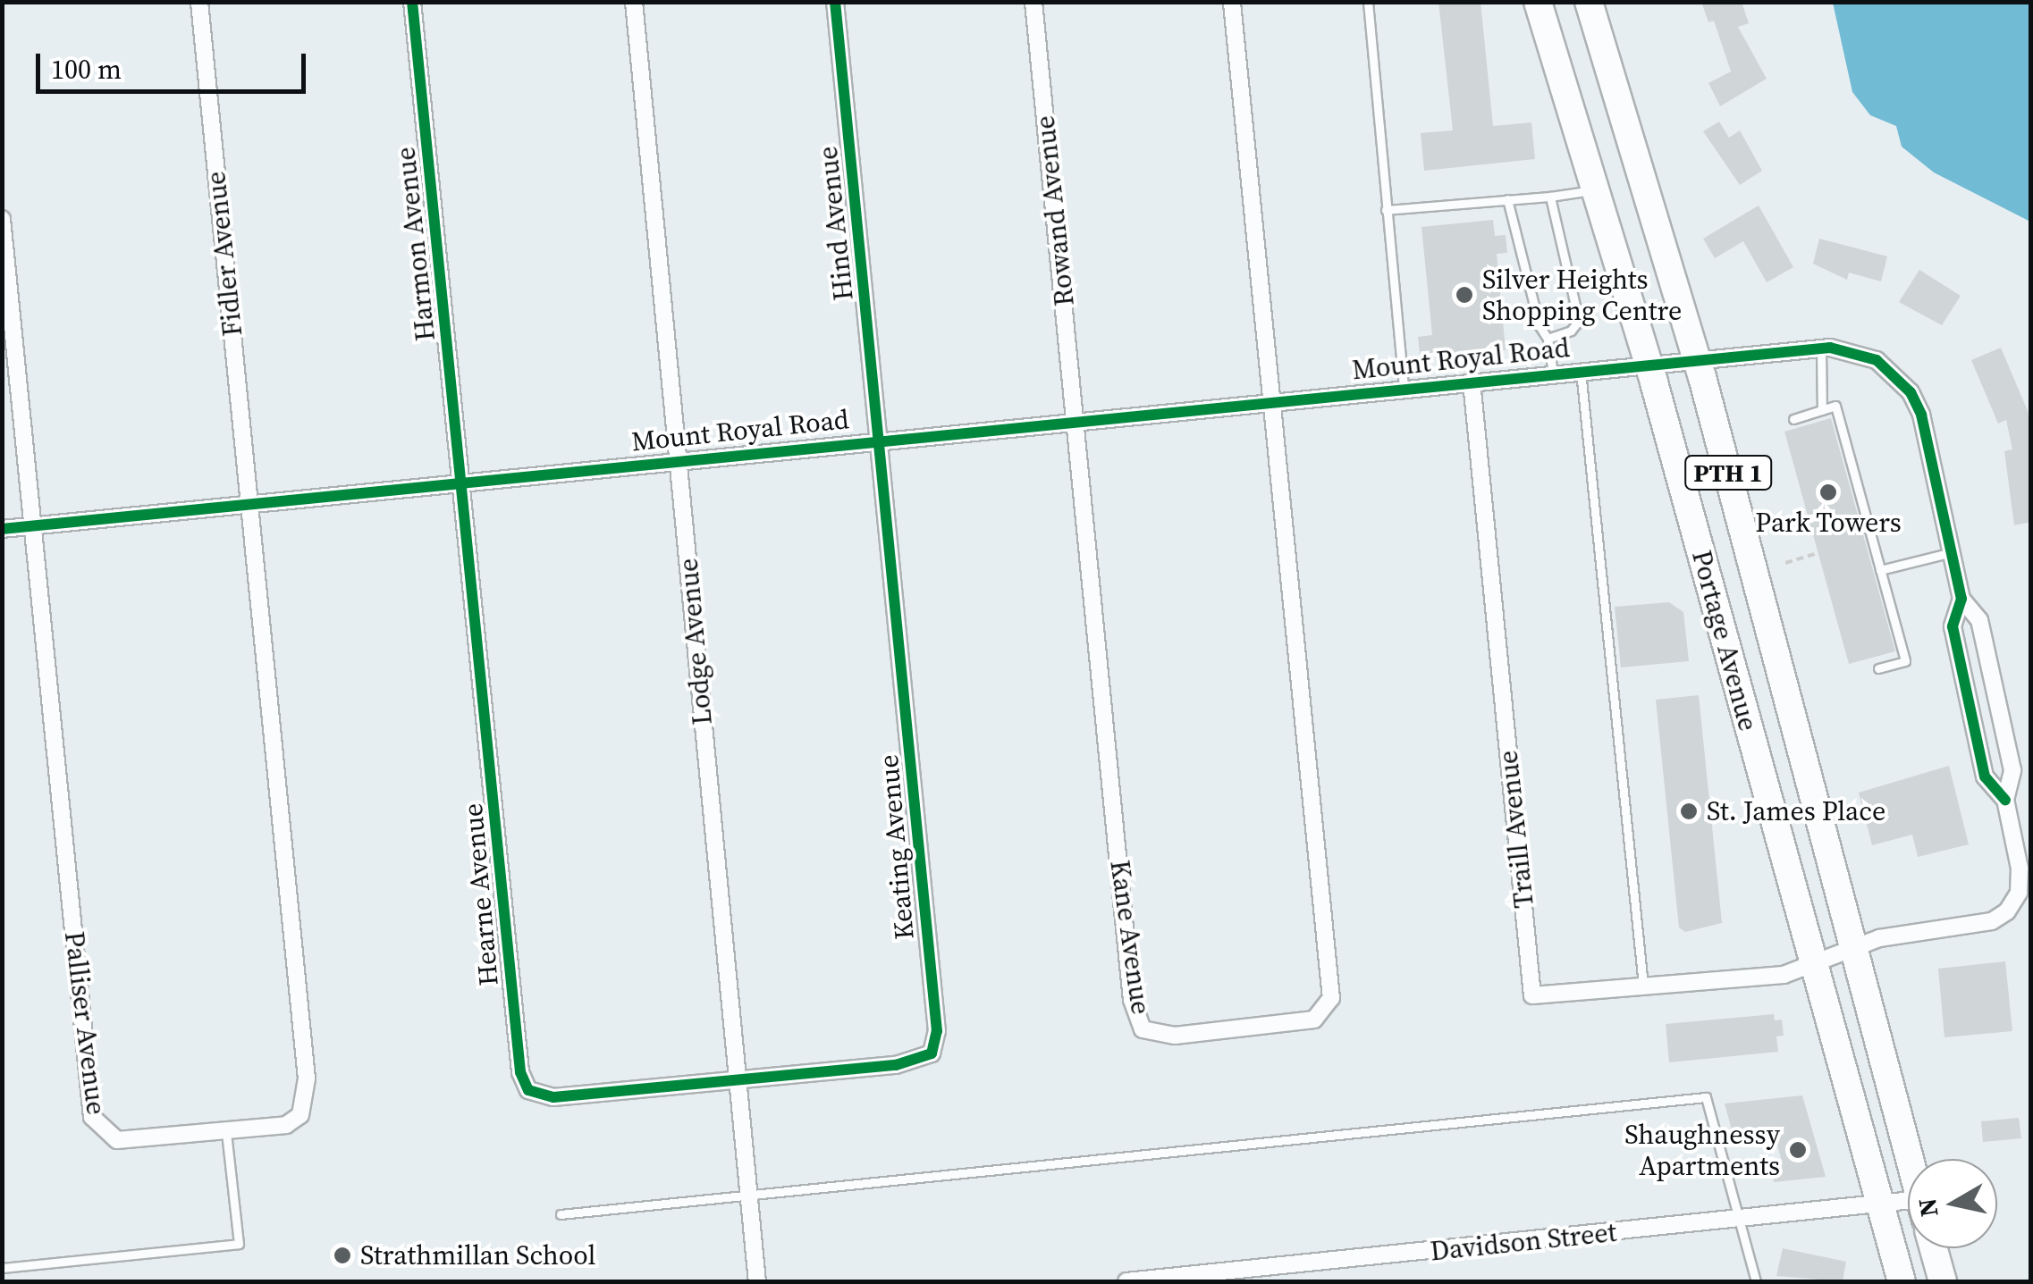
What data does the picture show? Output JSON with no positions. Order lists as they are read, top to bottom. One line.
{"streets":{"highway":["PTH 1","Portage Avenue"],"street":["Rowand Avenue","Hind Avenue","Harmon Avenue","Fidler Avenue","Mount Royal Road","Lodge Avenue","Traill Avenue","Keating Avenue","Hearne Avenue","Kane Avenue","Palliser Avenue","Davidson Street"]},"crossings":[["Rowand Avenue","Mount Royal Road"],["Rowand Avenue","Kane Avenue"],["Hind Avenue","Mount Royal Road"],["Hind Avenue","Keating Avenue"],["Harmon Avenue","Mount Royal Road"],["Harmon Avenue","Hearne Avenue"],["Fidler Avenue","Mount Royal Road"],["Fidler Avenue","Palliser Avenue"],["Mount Royal Road","Portage Avenue"],["Mount Royal Road","Lodge Avenue"],["Mount Royal Road","Traill Avenue"],["Mount Royal Road","Keating Avenue"],["Mount Royal Road","Hearne Avenue"],["Mount Royal Road","Kane Avenue"],["Mount Royal Road","Palliser Avenue"],["Portage Avenue","Traill Avenue"],["Portage Avenue","Davidson Street"],["Lodge Avenue","Keating Avenue"],["Lodge Avenue","Hearne Avenue"],["Keating Avenue","Hearne Avenue"]],"places":["Silver Heights Shopping Centre","Park Towers","St. James Place","Shaughnessy Apartments","Strathmillan School"],"scale_bar":"100 m","north":"left"}
